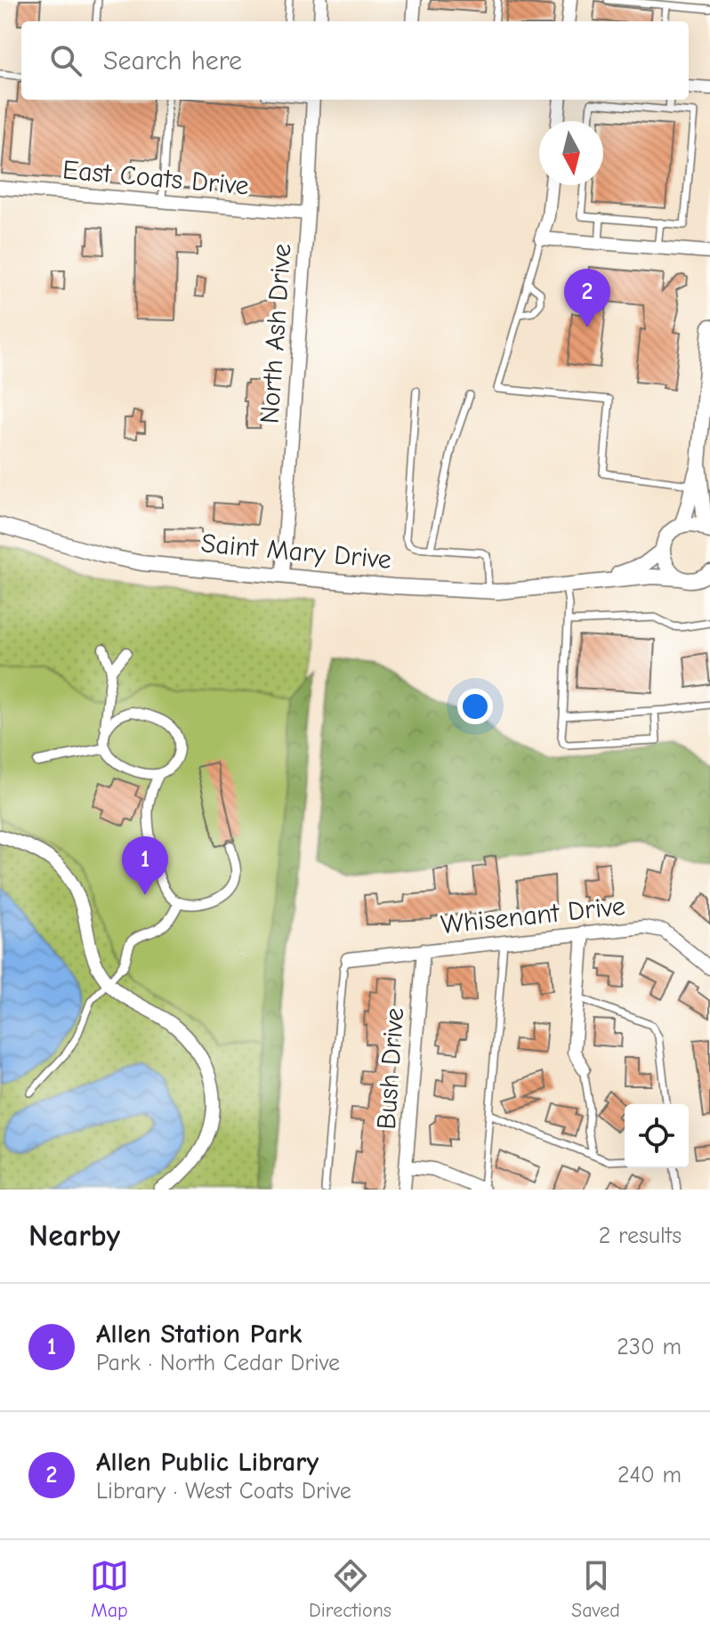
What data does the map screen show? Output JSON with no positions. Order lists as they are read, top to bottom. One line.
{"streets":{"street":["East Coats Drive","North Ash Drive","Saint Mary Drive","Whisenant Drive","Bush Drive"]},"crossings":[["East Coats Drive","North Ash Drive"],["North Ash Drive","Saint Mary Drive"],["Whisenant Drive","Bush Drive"]],"north":"bottom","page":{"search":"Search here","pins":["2","1"],"heading":["Nearby","2 results"],"list":[{"mark":"1","name":"Allen Station Park","note":"Park · North Cedar Drive","value":"230 m"},{"mark":"2","name":"Allen Public Library","note":"Library · West Coats Drive","value":"240 m"}],"nav":["Map","Directions","Saved"]}}
